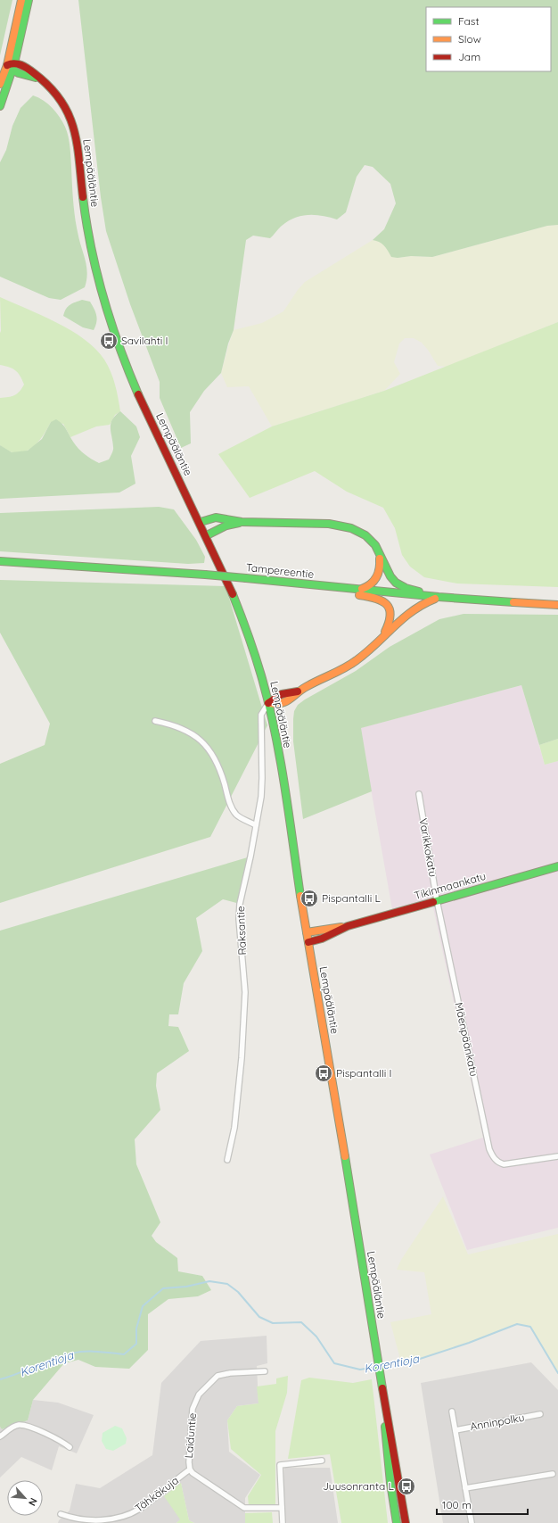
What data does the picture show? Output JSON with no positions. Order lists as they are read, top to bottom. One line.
{"streets":{"main road":["Lempääläntie","Tampereentie","Tikinmaankatu"],"street":["Varikkokatu","Raksantie","Mäenpäänkatu","Anninpolku","Laiduntie","Tähkäkuja"]},"crossings":[["Lempääläntie","Tikinmaankatu"],["Lempääläntie","Raksantie"],["Varikkokatu","Tikinmaankatu"],["Varikkokatu","Mäenpäänkatu"],["Tikinmaankatu","Mäenpäänkatu"],["Laiduntie","Tähkäkuja"]],"water":["Korentioja"],"places":{"bus stop":["Savilahti I","Pispantalli L","Pispantalli I","Juusonranta L"]},"legend":["Fast","Slow","Jam"],"scale_bar":"100 m","north":"bottom right"}
